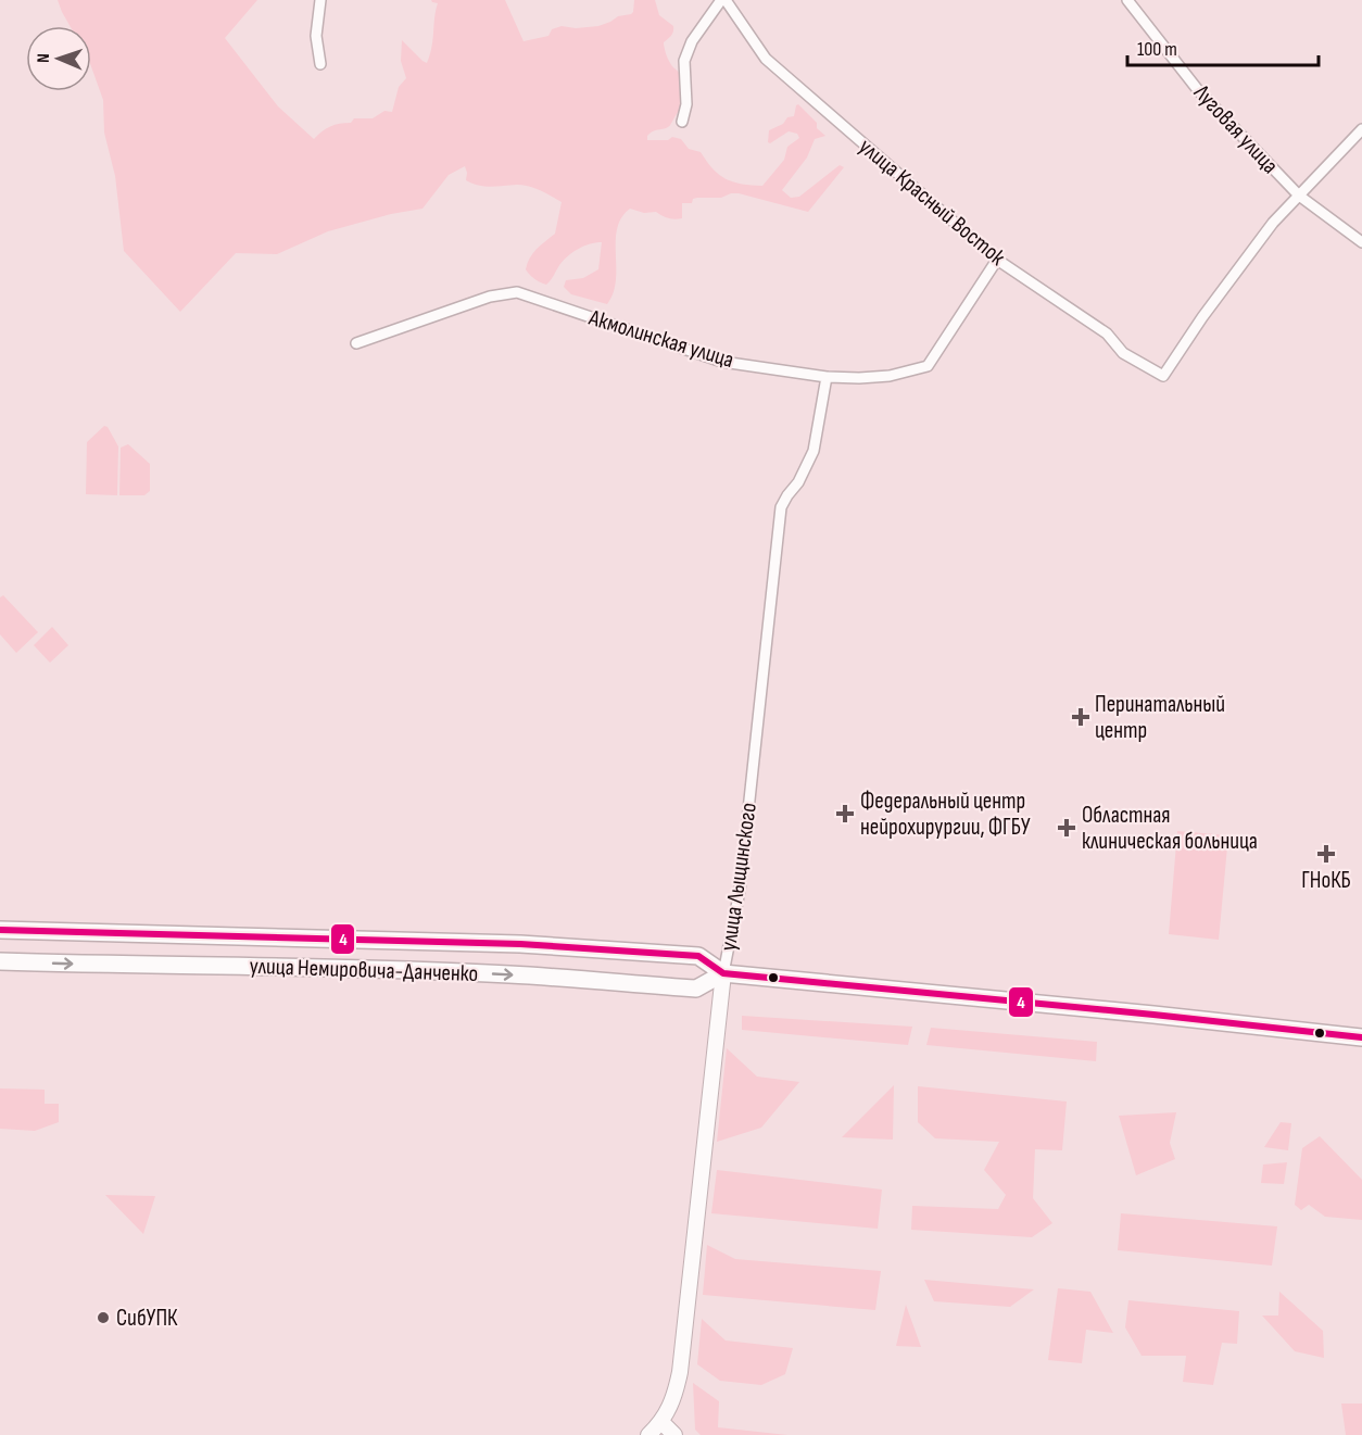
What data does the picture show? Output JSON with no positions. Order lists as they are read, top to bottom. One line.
{"streets":{"main road":["улица Немировича-Данченко"],"street":["Луговая улица","улица Красный Восток","Акмолинская улица","улица Лыщинского"]},"crossings":[["Луговая улица","улица Красный Восток"],["улица Красный Восток","Акмолинская улица"],["Акмолинская улица","улица Лыщинского"],["улица Лыщинского","улица Немировича-Данченко"]],"places":{"health":["Перинатальный центр","Федеральный центр нейрохирургии, ФГБУ","Областная клиническая больница","ГНоКБ"],"other":["СибУПК"]},"lines":["transit line 4"],"scale_bar":"100 m","north":"left"}
